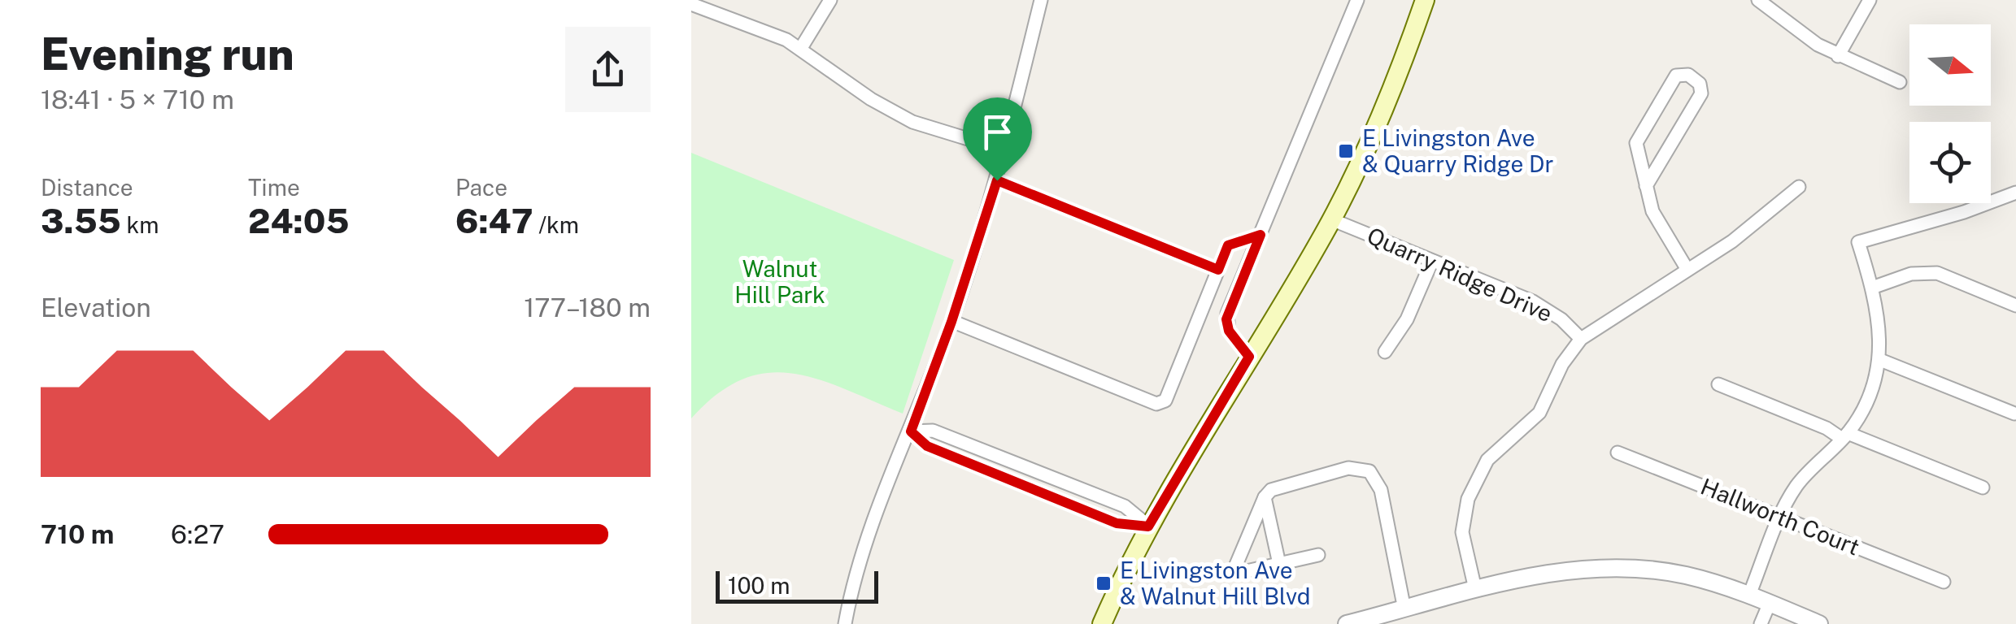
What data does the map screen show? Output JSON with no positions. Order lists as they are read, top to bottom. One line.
{"streets":{"street":["Quarry Ridge Drive","Hallworth Court"]},"parks":["Walnut Hill Park"],"places":{"transit":["E Livingston Ave & Quarry Ridge Dr","E Livingston Ave & Walnut Hill Blvd"]},"scale_bar":"100 m","north":"right","page":{"heading":["Evening run","18:41 · 5 × 710 m"],"stats":[["Distance","3.55 km"],["Time","24:05"],["Pace","6:47 /km"]],"chart":["Elevation","177–180 m"],"list":[{"name":"710 m","note":"6:27"}],"scale":"100 m"}}
